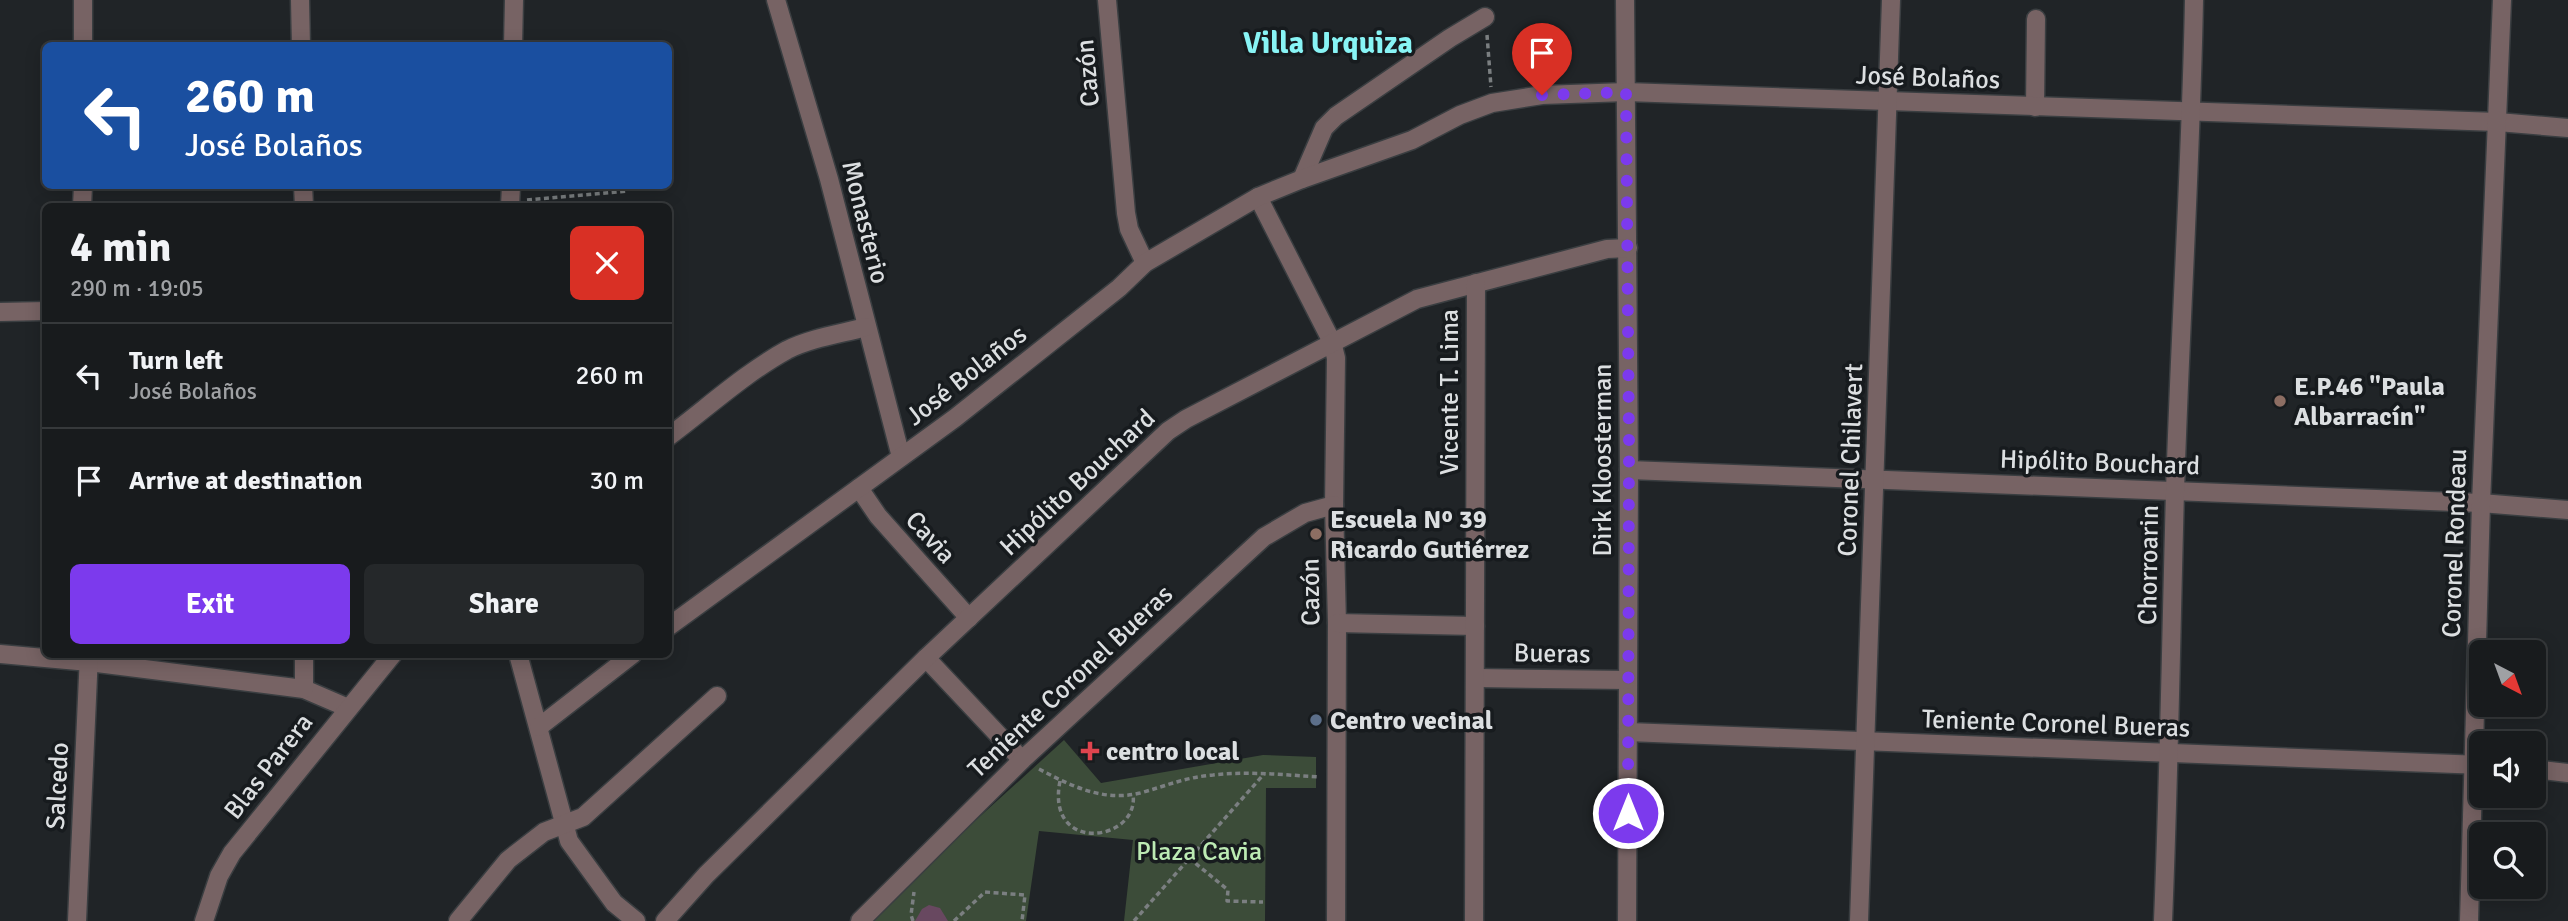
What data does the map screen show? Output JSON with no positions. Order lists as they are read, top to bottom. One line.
{"streets":{"street":["Cazón","José Bolaños","Monasterio","Vicente T. Lima","Dirk Kloosterman","Coronel Chilavert","Hipólito Bouchard","Cavia","Coronel Rondeau","Chorroarin","Bueras","Teniente Coronel Bueras","Blas Parera","Salcedo"]},"crossings":[["Cazón","José Bolaños"],["Cazón","Hipólito Bouchard"],["Cazón","Teniente Coronel Bueras"],["José Bolaños","Monasterio"],["José Bolaños","Dirk Kloosterman"],["José Bolaños","Coronel Chilavert"],["José Bolaños","Cavia"],["José Bolaños","Coronel Rondeau"],["José Bolaños","Chorroarin"],["Vicente T. Lima","Hipólito Bouchard"],["Vicente T. Lima","Bueras"],["Dirk Kloosterman","Hipólito Bouchard"],["Dirk Kloosterman","Bueras"],["Dirk Kloosterman","Teniente Coronel Bueras"],["Coronel Chilavert","Hipólito Bouchard"],["Coronel Chilavert","Teniente Coronel Bueras"],["Hipólito Bouchard","Cavia"],["Hipólito Bouchard","Coronel Rondeau"],["Hipólito Bouchard","Chorroarin"],["Chorroarin","Teniente Coronel Bueras"]],"districts":["Villa Urquiza"],"parks":["Plaza Cavia"],"places":{"other":["E.P.46 \"Paula Albarracín\"","Escuela Nº 39 Ricardo Gutiérrez","Centro vecinal"],"health":["centro local"]},"north":"bottom right","page":{"turn":["260 m","José Bolaños"],"heading":["4 min","290 m · 19:05"],"list":[{"name":"Turn left","note":"José Bolaños","value":"260 m"},{"name":"Arrive at destination","value":"30 m"}],"buttons":["Exit","Share"]}}
